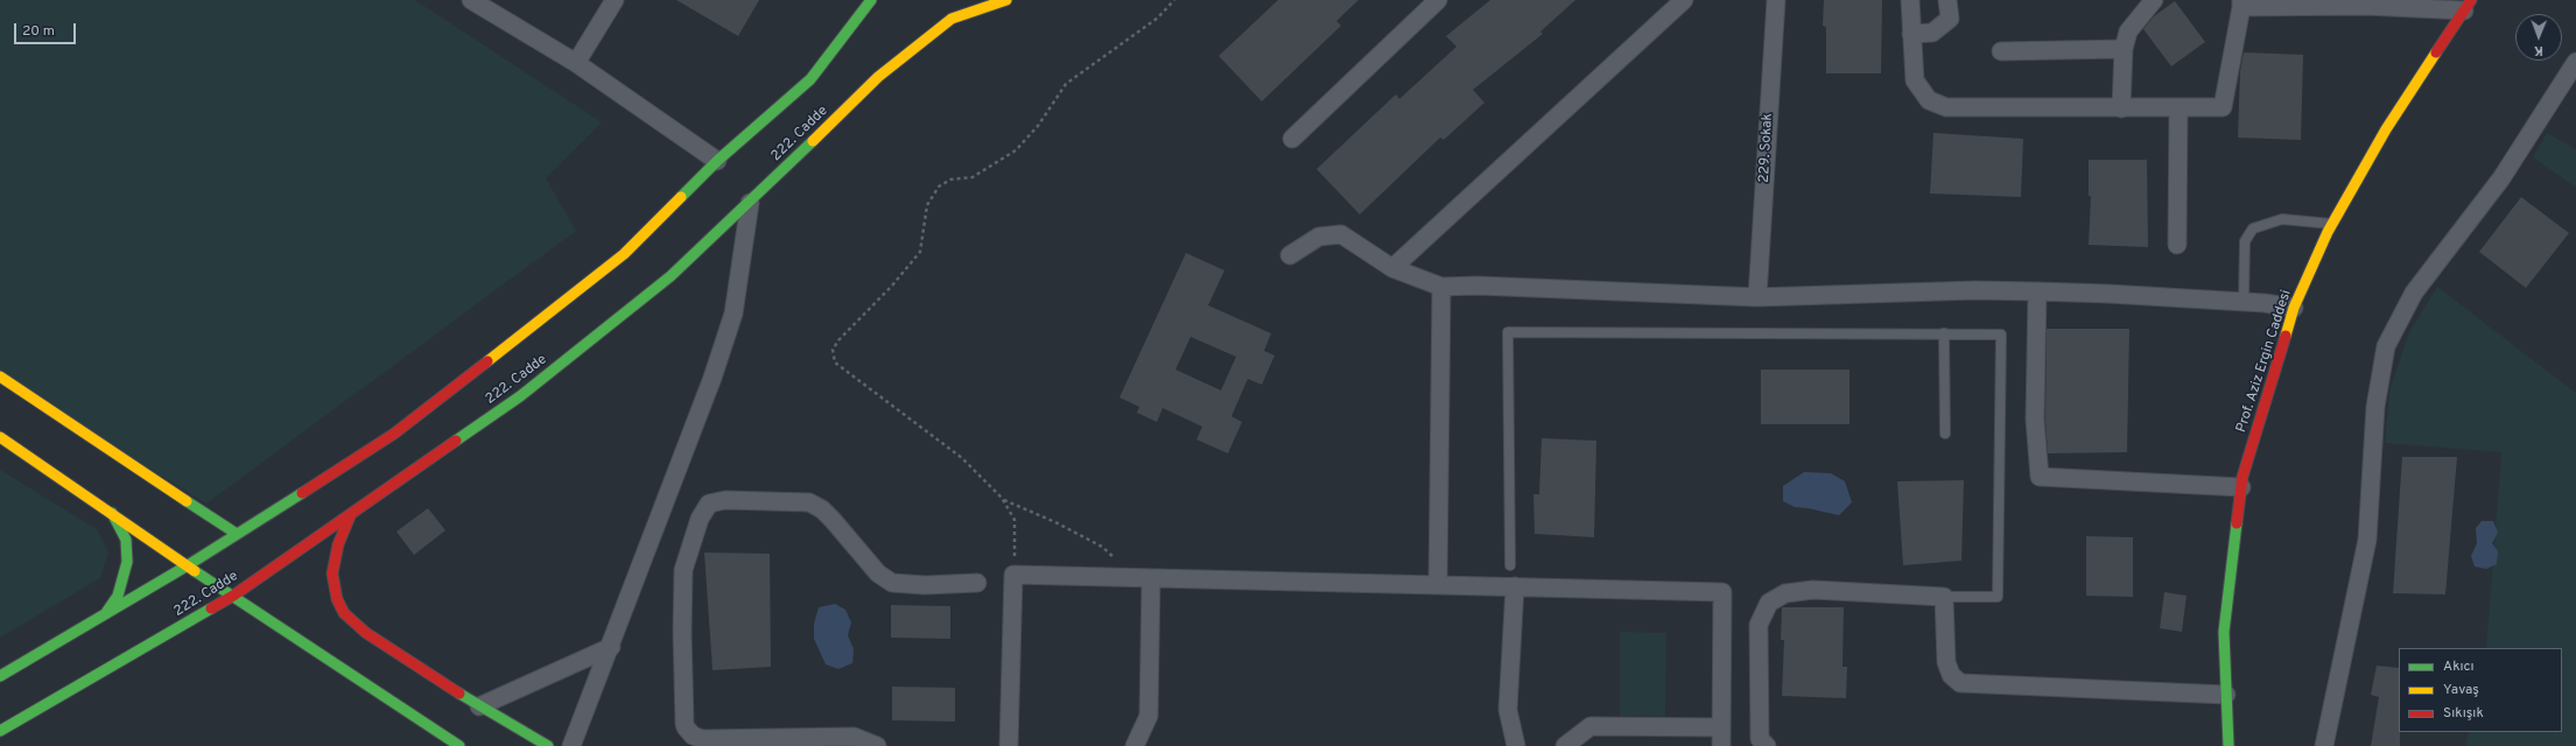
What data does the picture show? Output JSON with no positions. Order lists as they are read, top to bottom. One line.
{"streets":{"main road":["222. Cadde","Prof. Aziz Ergin Caddesi"],"street":["229. Sokak"]},"legend":["Akıcı","Yavaş","Sıkışık"],"scale_bar":"20 m","north":"bottom"}
